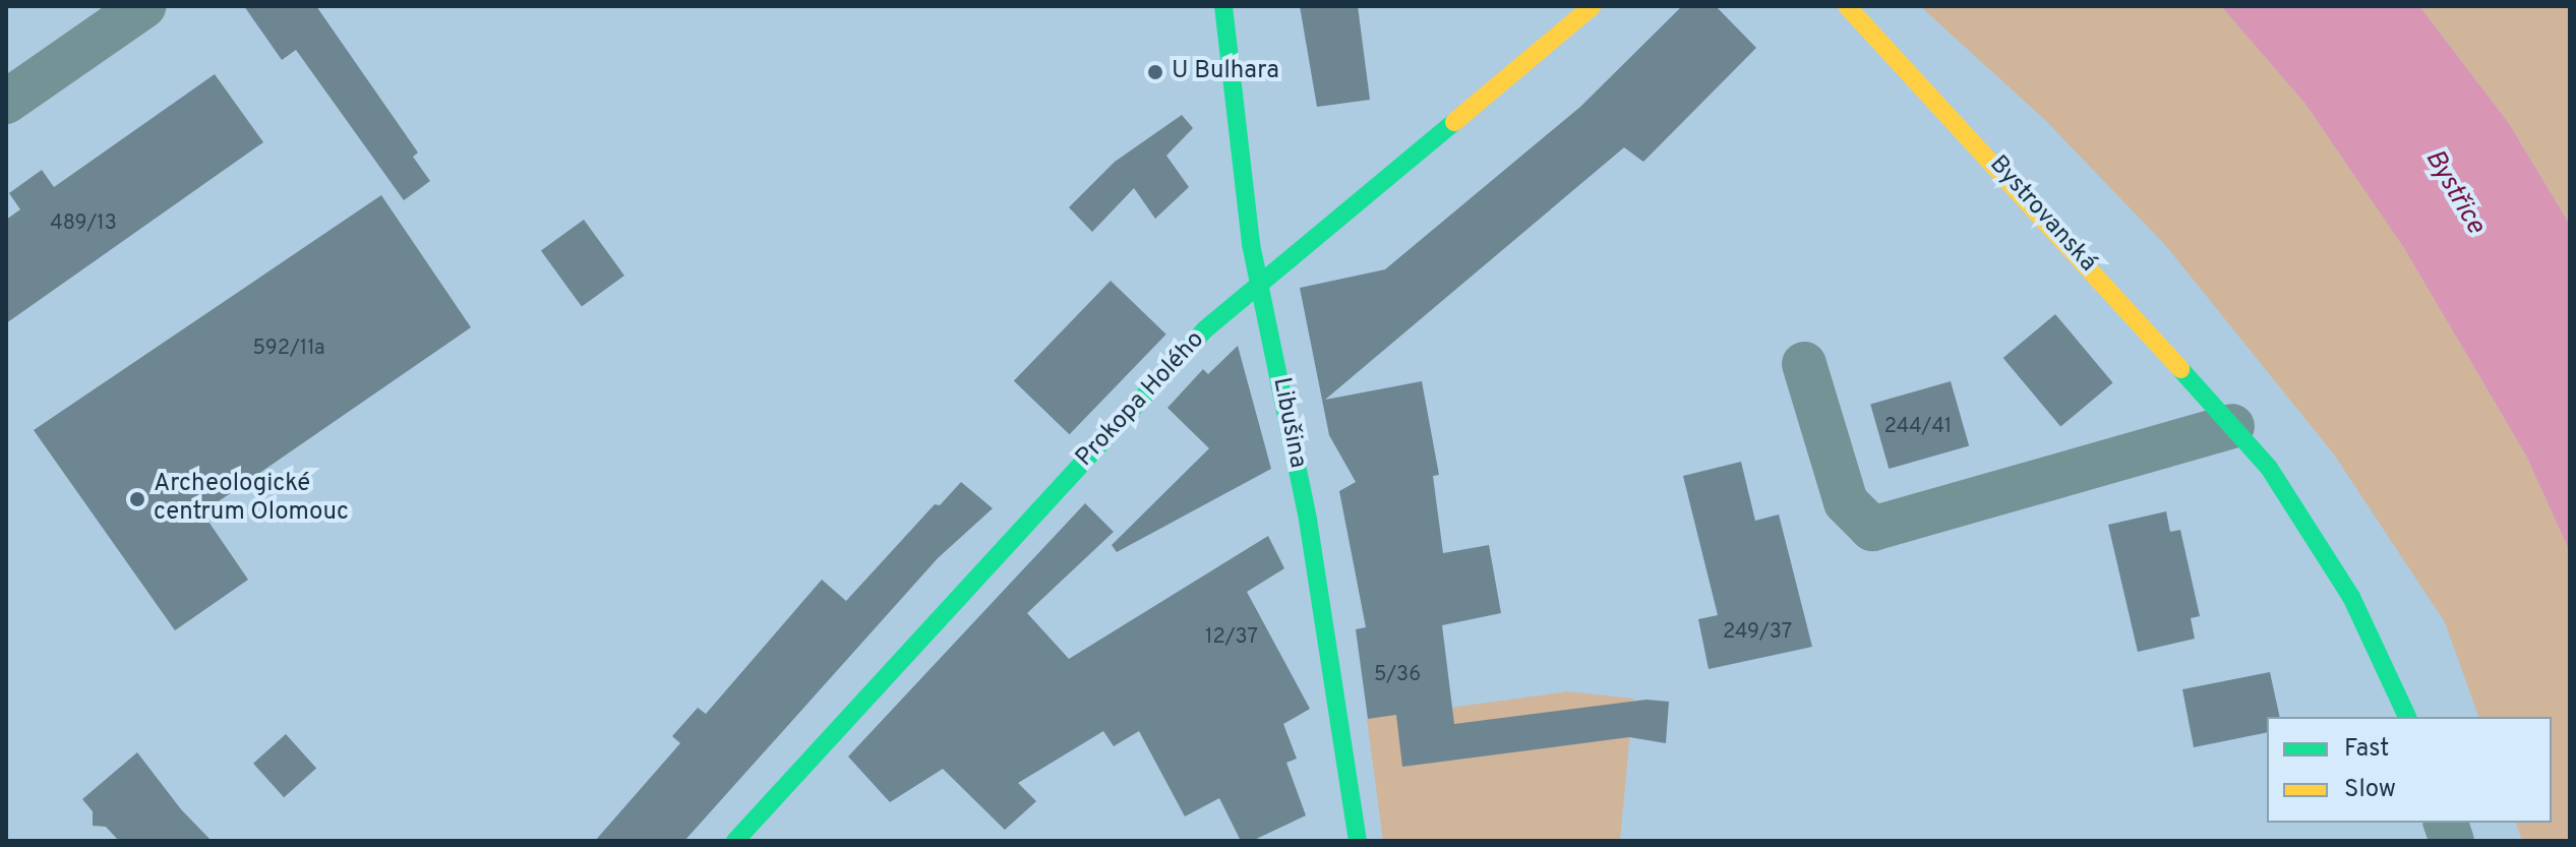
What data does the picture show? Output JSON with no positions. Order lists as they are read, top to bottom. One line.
{"streets":{"street":["Bystrovanská","Prokopa Holého","Libušina"]},"crossings":[["Prokopa Holého","Libušina"]],"water":["Bystřice"],"places":["U Bulhara","Archeologické centrum Olomouc"],"house_numbers":["489/13","592/11a","244/41","249/37","12/37","5/36"],"legend":["Fast","Slow"]}
